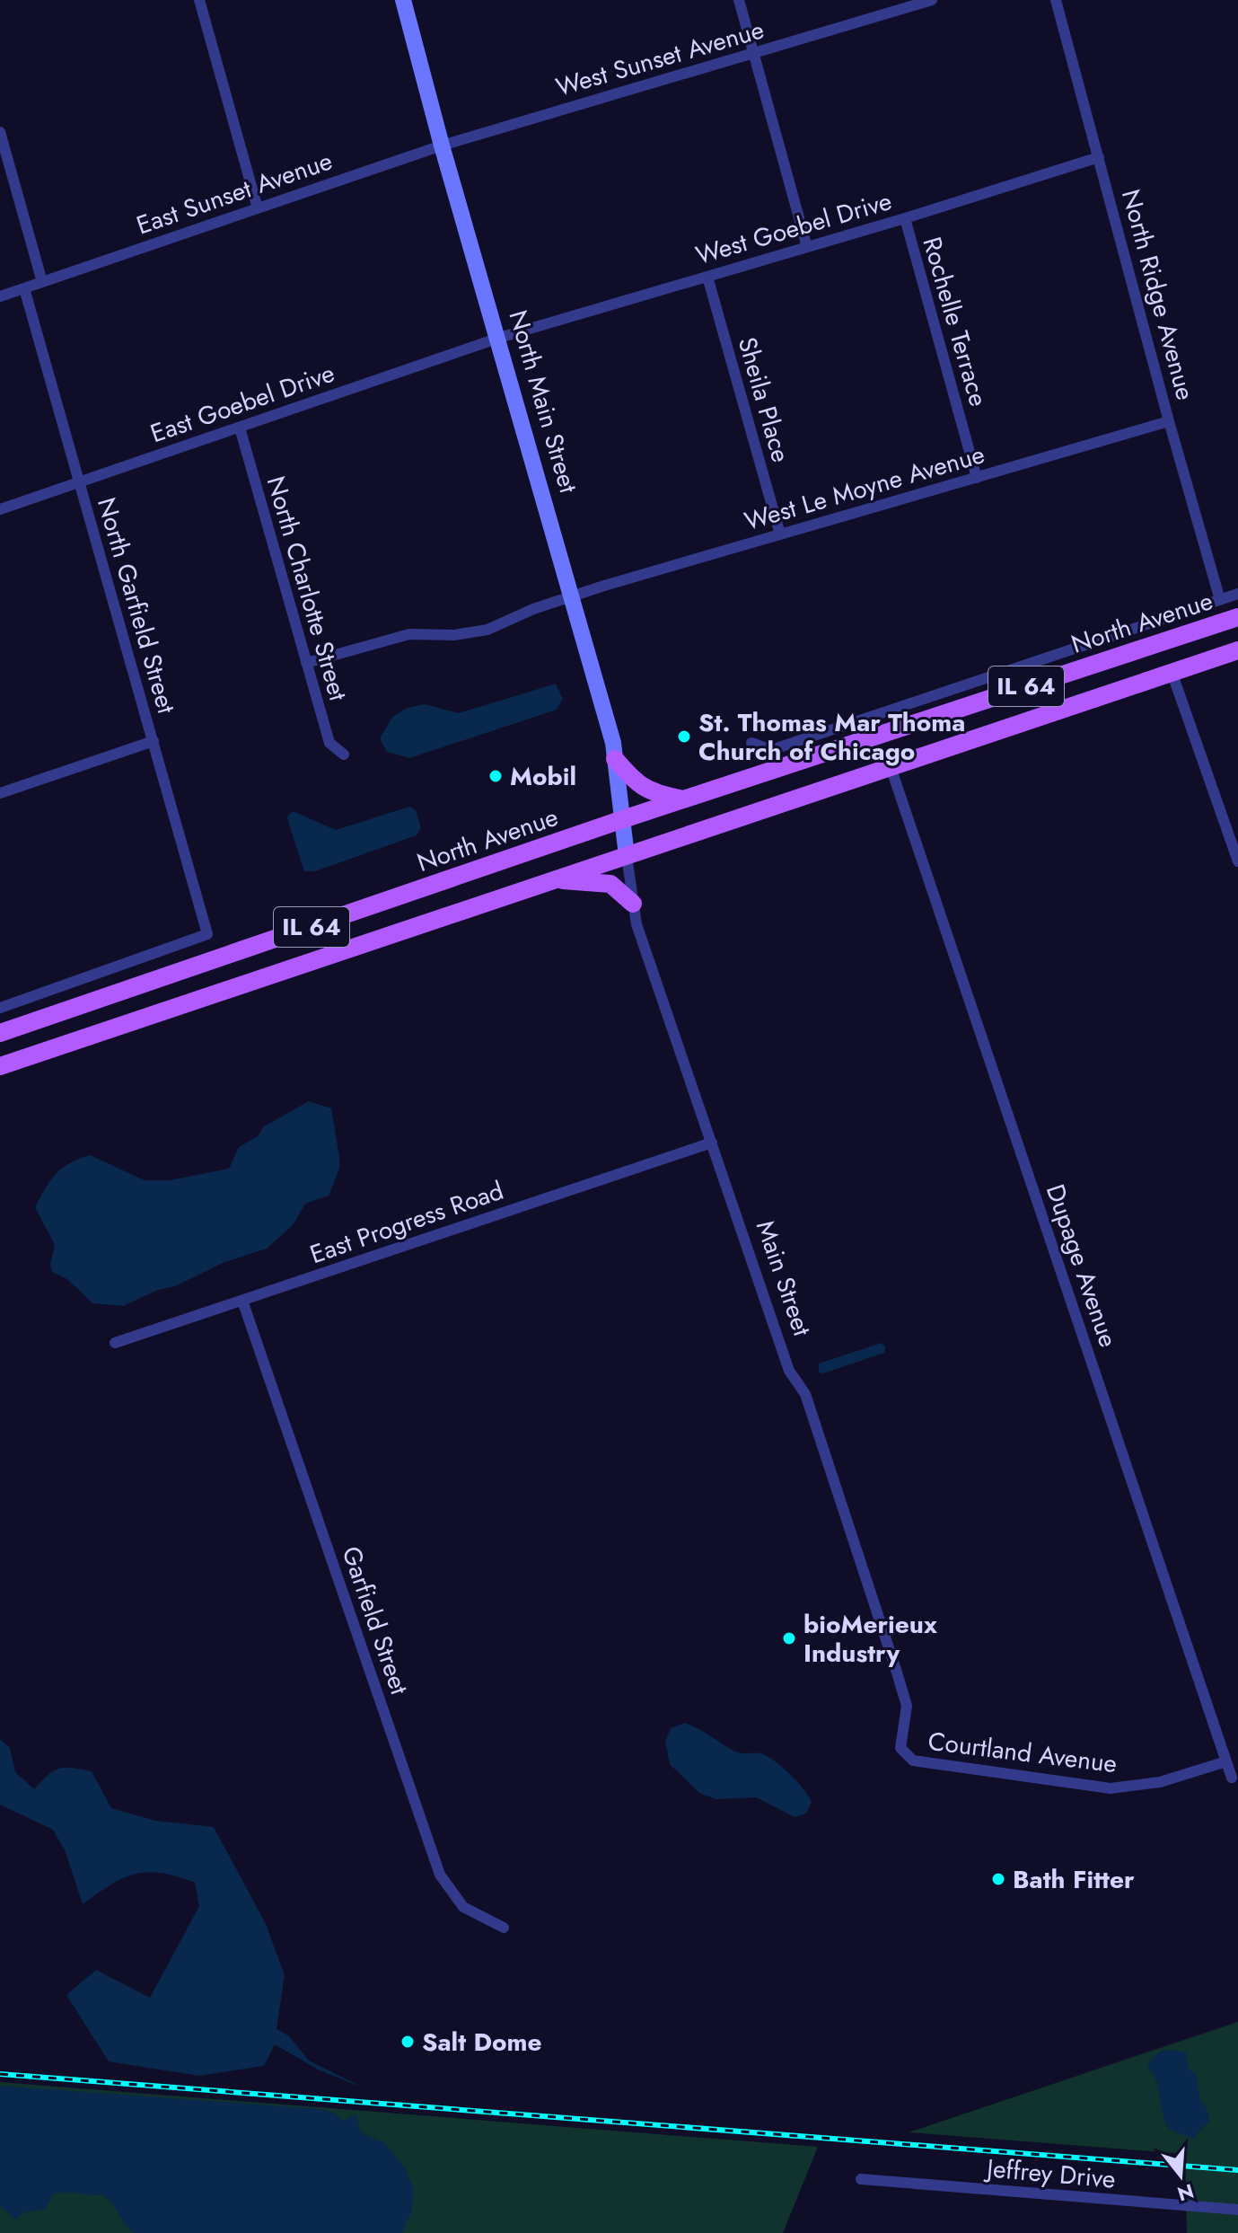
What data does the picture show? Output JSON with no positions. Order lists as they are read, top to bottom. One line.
{"streets":{"main road":["North Avenue","IL 64"],"street":["West Sunset Avenue","East Sunset Avenue","West Goebel Drive","North Ridge Avenue","Rochelle Terrace","Sheila Place","North Main Street","East Goebel Drive","West Le Moyne Avenue","North Charlotte Street","North Garfield Street","East Progress Road","Dupage Avenue","Main Street","Garfield Street","Courtland Avenue","Jeffrey Drive"]},"crossings":[["West Sunset Avenue","East Sunset Avenue"],["West Sunset Avenue","North Main Street"],["East Sunset Avenue","North Main Street"],["East Sunset Avenue","North Garfield Street"],["West Goebel Drive","North Ridge Avenue"],["West Goebel Drive","Rochelle Terrace"],["West Goebel Drive","Sheila Place"],["West Goebel Drive","North Main Street"],["West Goebel Drive","East Goebel Drive"],["North Ridge Avenue","West Le Moyne Avenue"],["North Ridge Avenue","North Avenue"],["Rochelle Terrace","West Le Moyne Avenue"],["Sheila Place","West Le Moyne Avenue"],["North Main Street","East Goebel Drive"],["North Main Street","West Le Moyne Avenue"],["North Main Street","North Avenue"],["North Main Street","Main Street"],["East Goebel Drive","North Charlotte Street"],["East Goebel Drive","North Garfield Street"],["West Le Moyne Avenue","North Charlotte Street"],["North Avenue","Main Street"],["IL 64","Dupage Avenue"],["IL 64","Main Street"],["East Progress Road","Main Street"],["East Progress Road","Garfield Street"],["Dupage Avenue","Courtland Avenue"],["Main Street","Courtland Avenue"]],"places":["St. Thomas Mar Thoma Church of Chicago","Mobil","bioMerieux Industry","Bath Fitter","Salt Dome"],"north":"bottom"}
